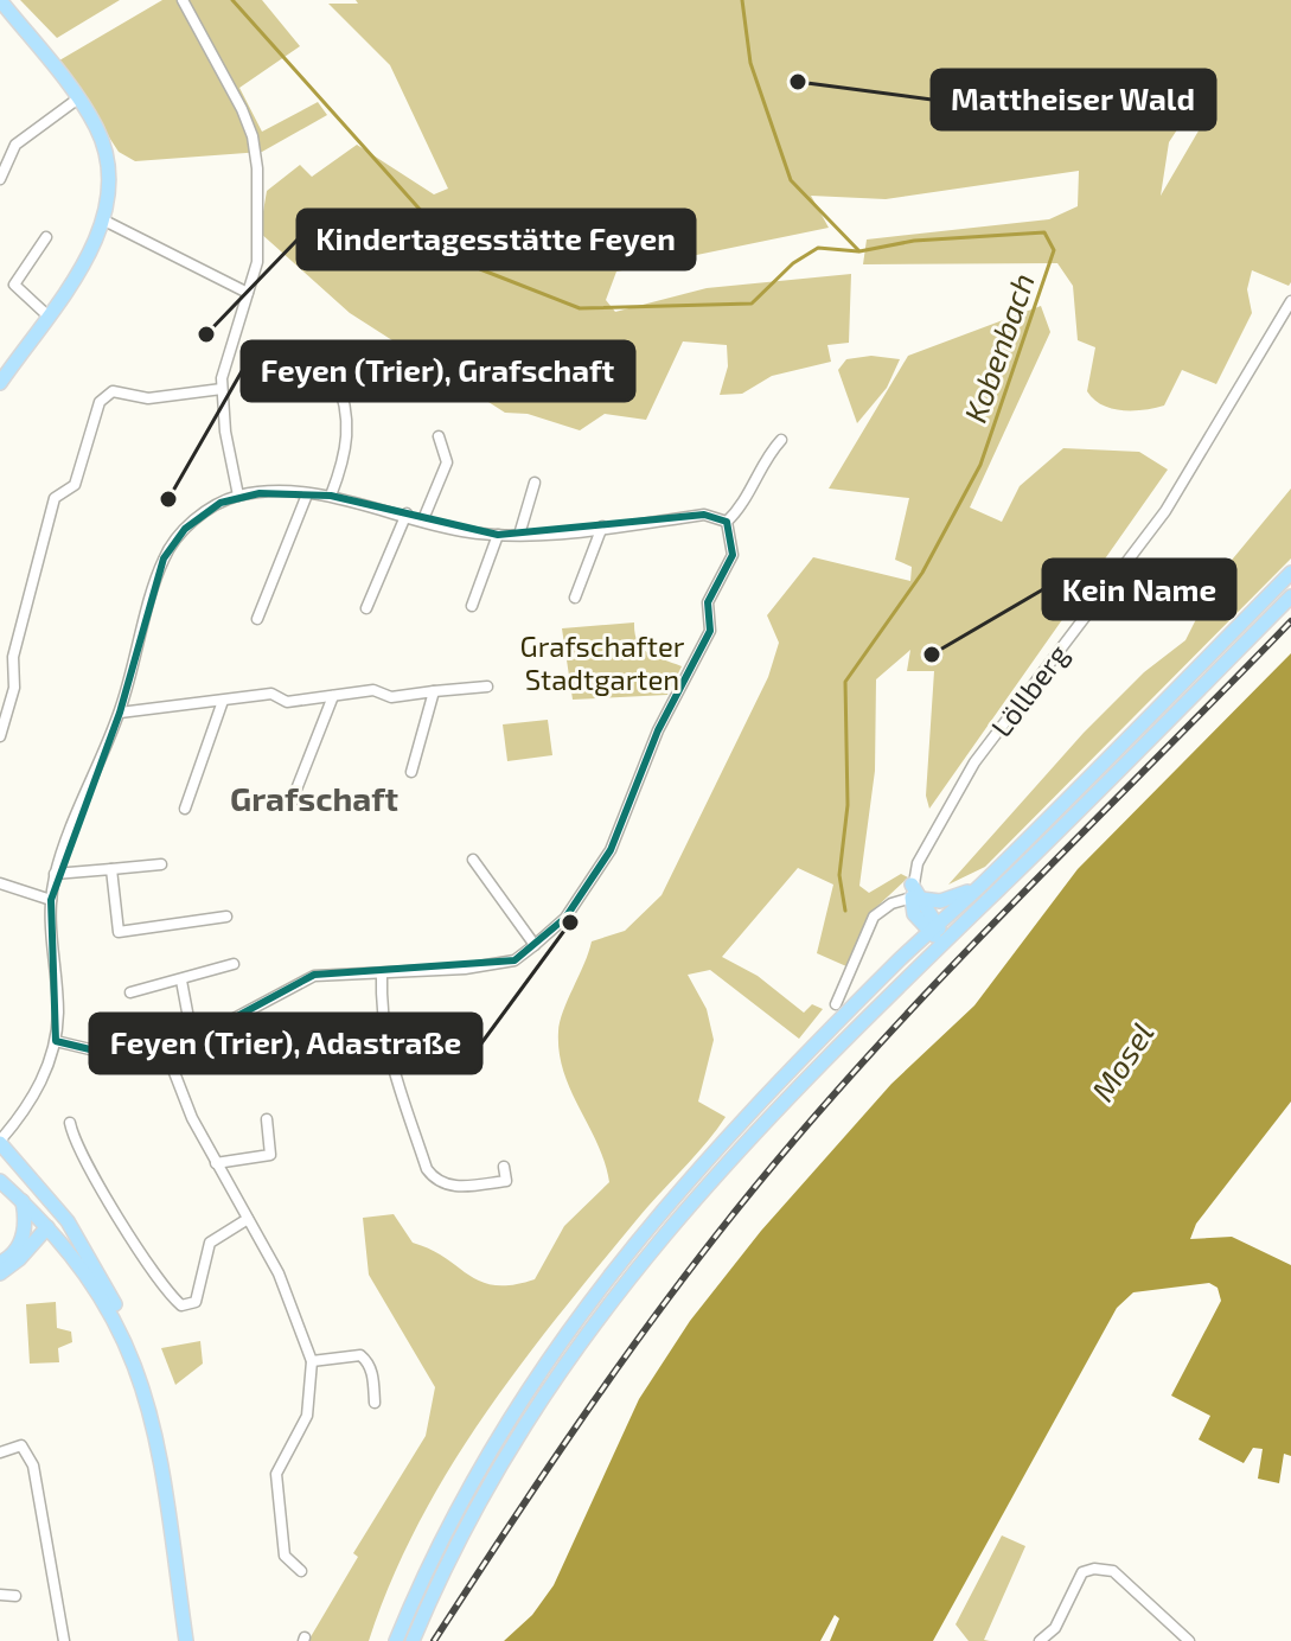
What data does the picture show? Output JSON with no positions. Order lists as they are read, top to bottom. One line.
{"streets":{"street":["Löllberg"]},"districts":["Grafschaft"],"water":["Kobenbach","Mosel"],"parks":["Grafschafter Stadtgarten"],"places":["Mattheiser Wald","Kindertagesstätte Feyen","Feyen (Trier), Grafschaft","Kein Name","Feyen (Trier), Adastraße"]}
